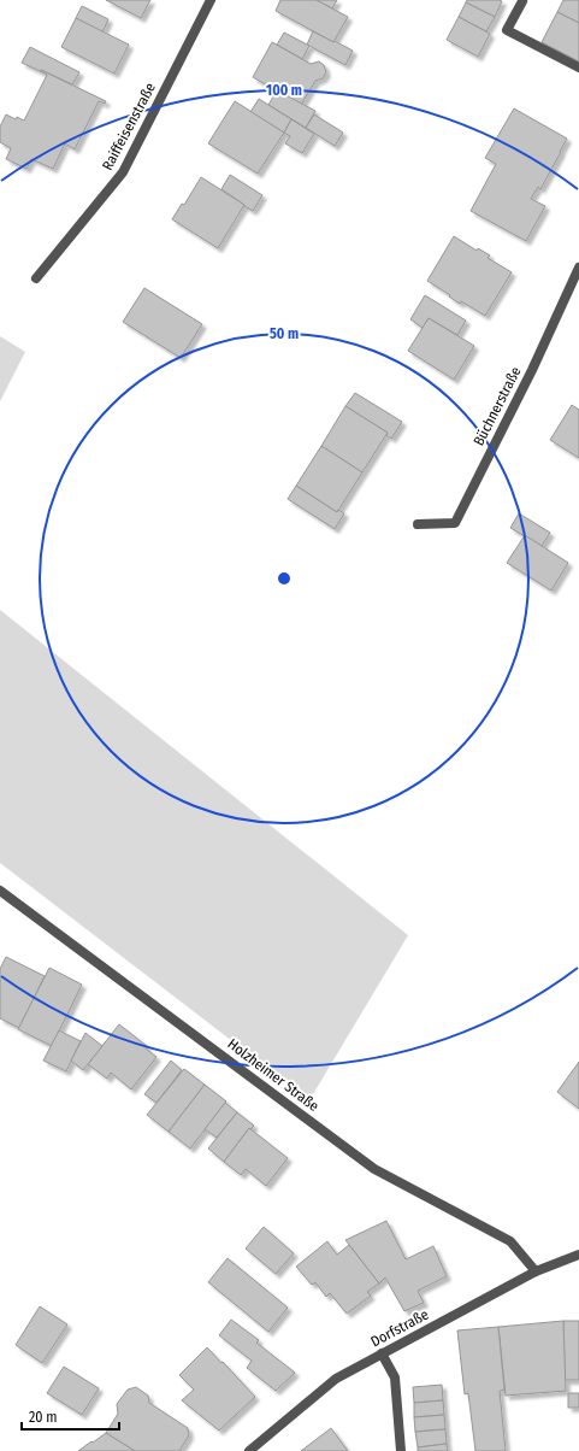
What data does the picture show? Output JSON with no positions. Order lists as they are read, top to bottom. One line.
{"streets":{"street":["Raiffeisenstraße","Büchnerstraße","Holzheimer Straße","Dorfstraße"]},"crossings":[["Holzheimer Straße","Dorfstraße"]],"scale_bar":"20 m","rings":["100 m","50 m"]}
